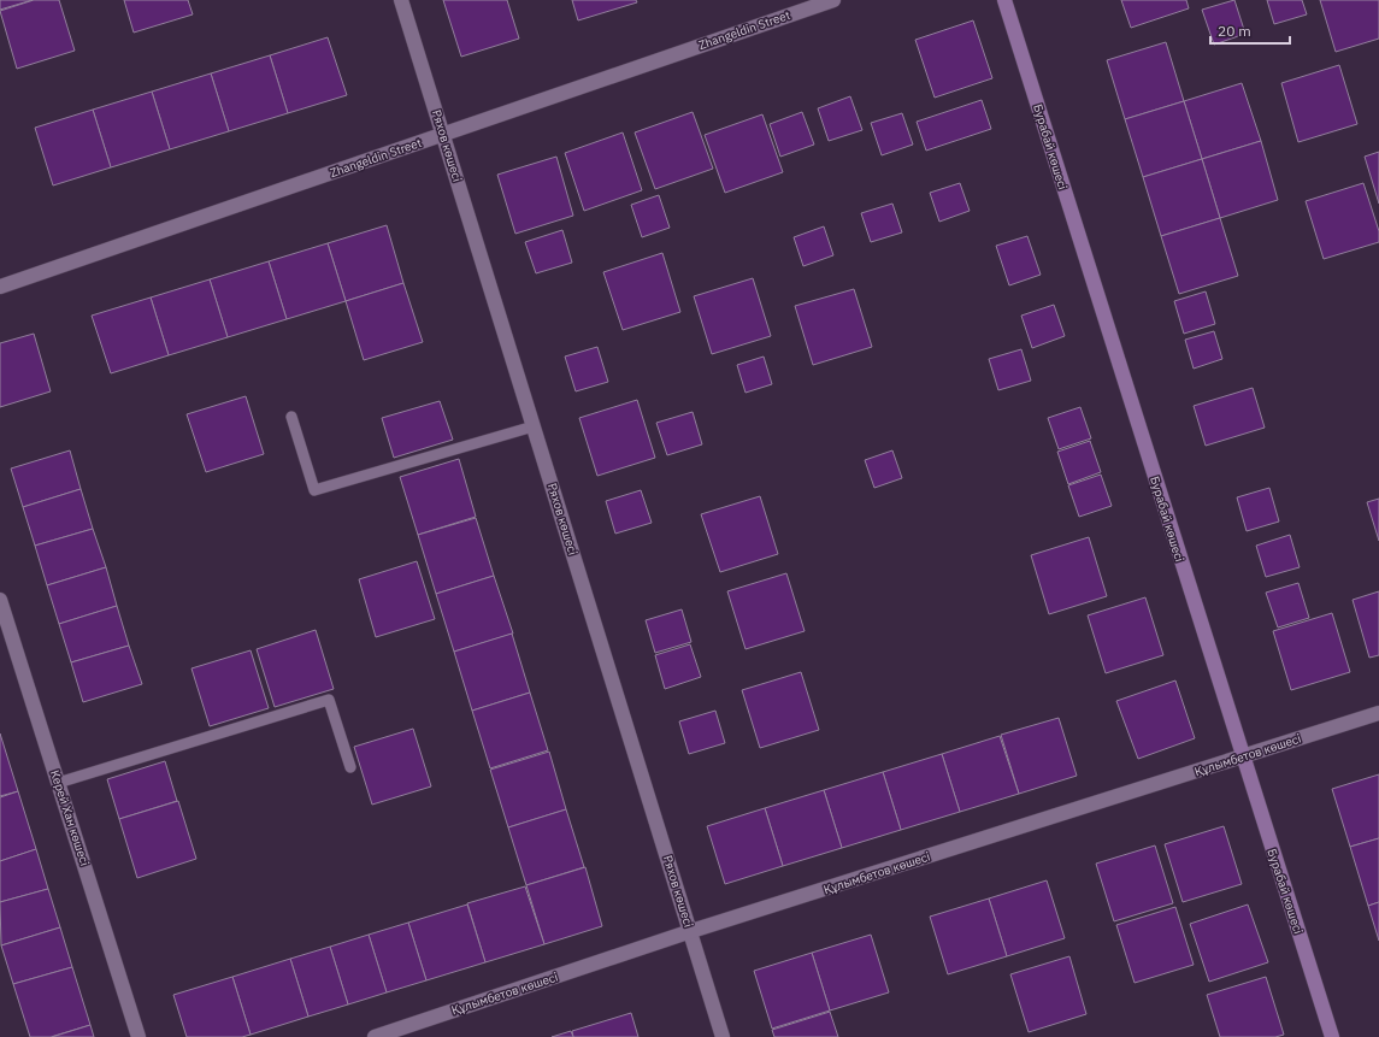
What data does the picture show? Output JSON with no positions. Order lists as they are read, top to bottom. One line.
{"streets":{"street":["Zhangeldin Street","Ряхов көшесі","Бурабай көшесі","Құлымбетов көшесі","Керей Хан көшесі"]},"crossings":[["Zhangeldin Street","Ряхов көшесі"],["Ряхов көшесі","Құлымбетов көшесі"],["Бурабай көшесі","Құлымбетов көшесі"]],"scale_bar":"20 m"}
